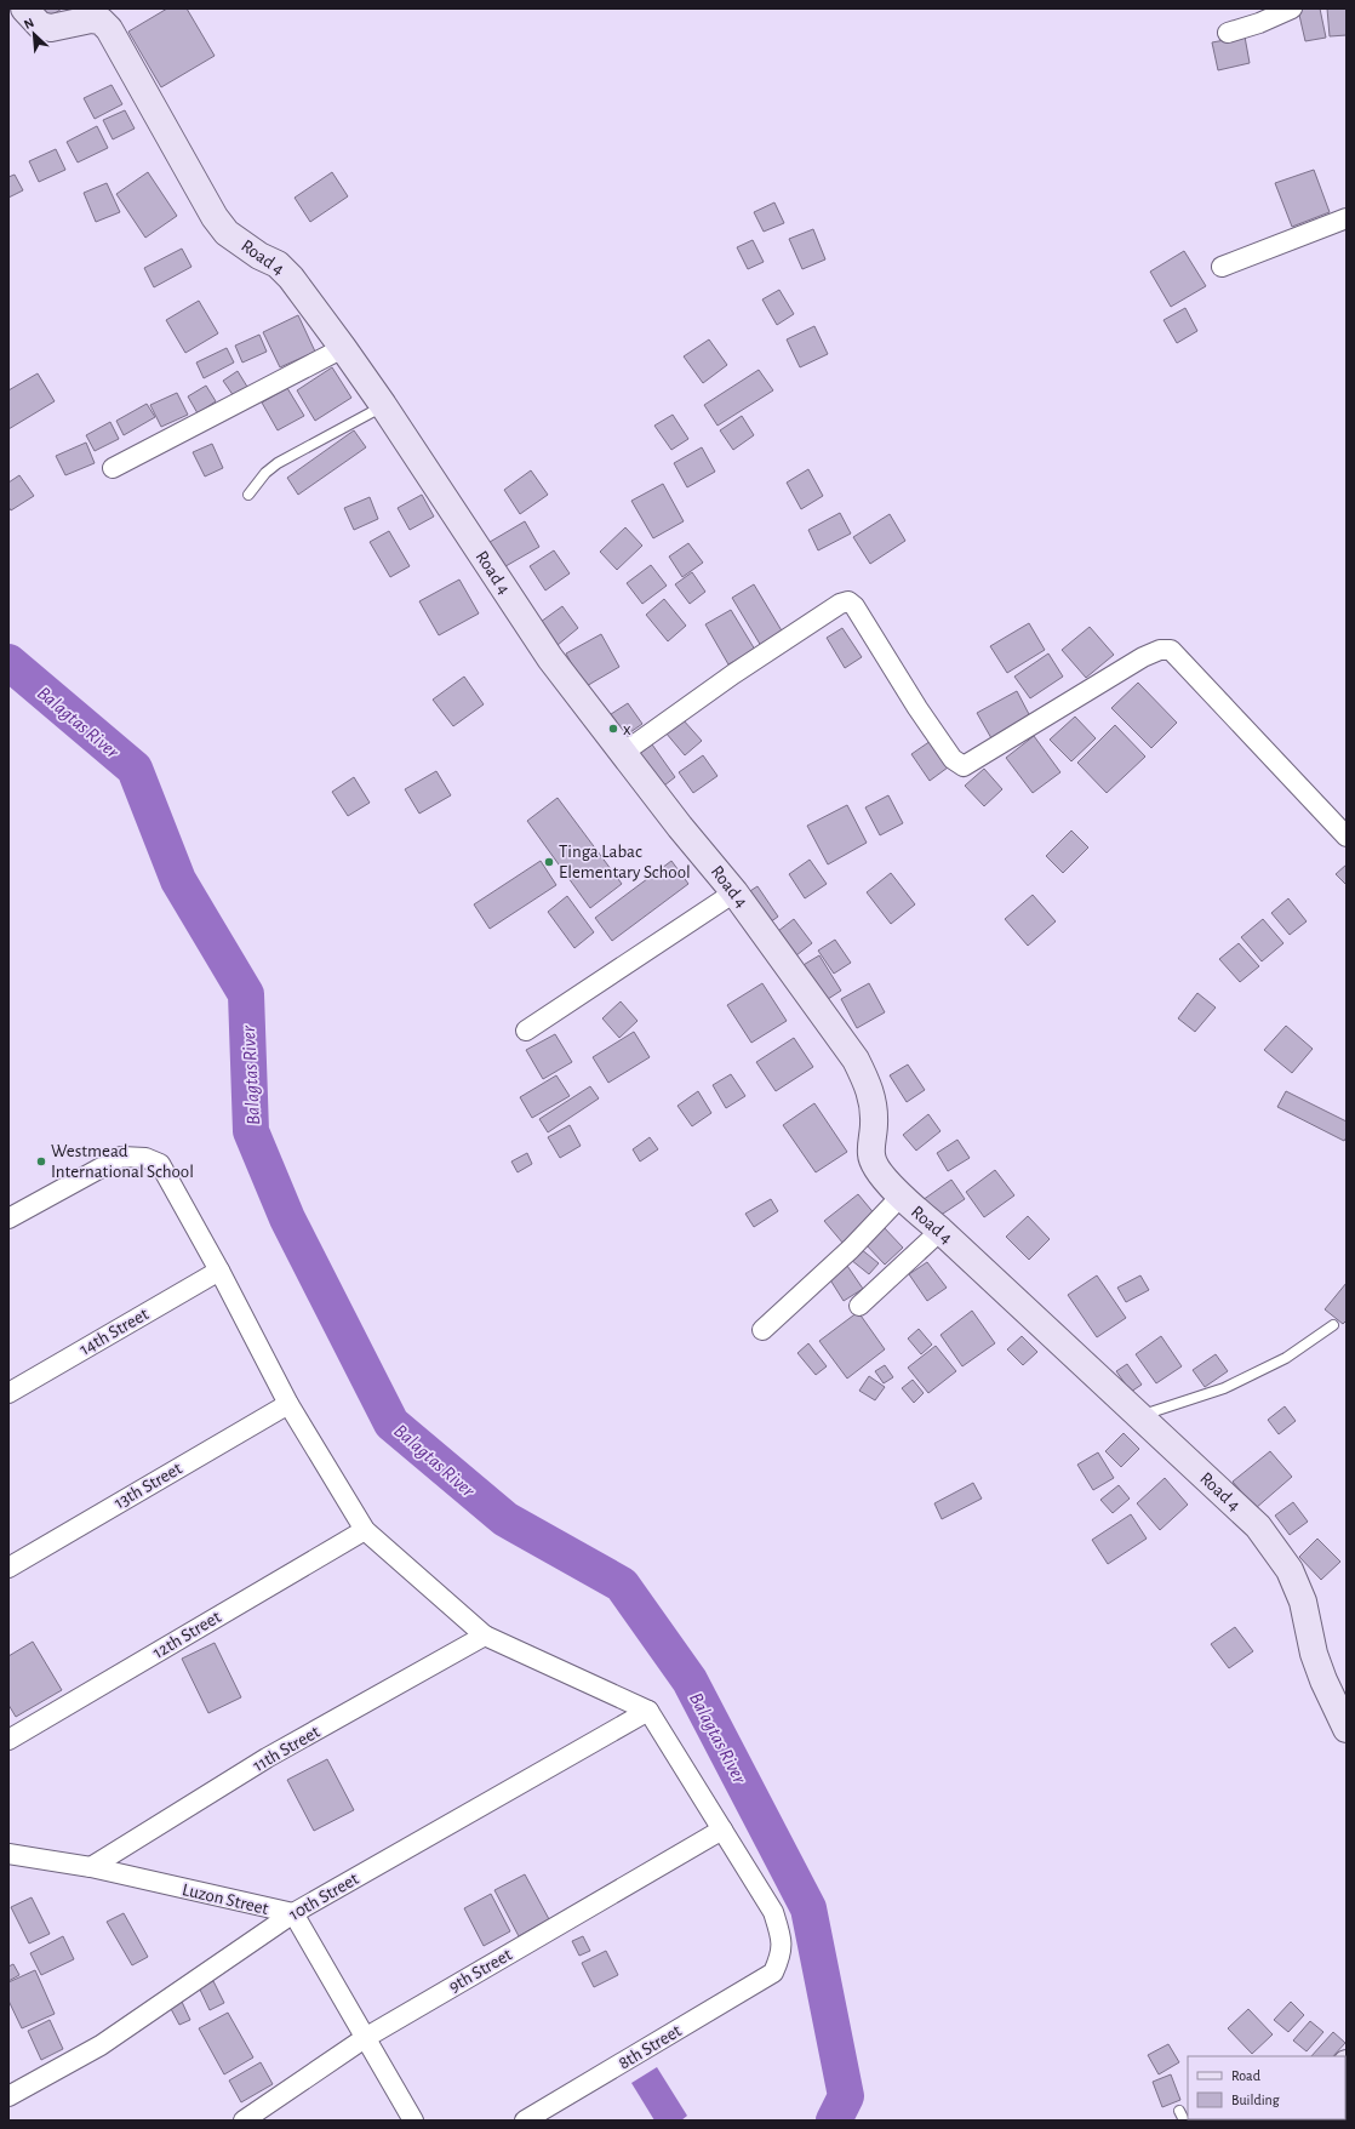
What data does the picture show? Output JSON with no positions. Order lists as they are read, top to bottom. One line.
{"streets":{"street":["Road 4","14th Street","13th Street","12th Street","11th Street","10th Street","Luzon Street","9th Street","8th Street"]},"crossings":[["11th Street","Luzon Street"],["10th Street","Luzon Street"],["Luzon Street","9th Street"],["9th Street","8th Street"]],"water":["Balagtas River"],"places":["x","Tinga Labac Elementary School","Westmead International School"],"legend":["Road","Building"],"north":"top left"}
